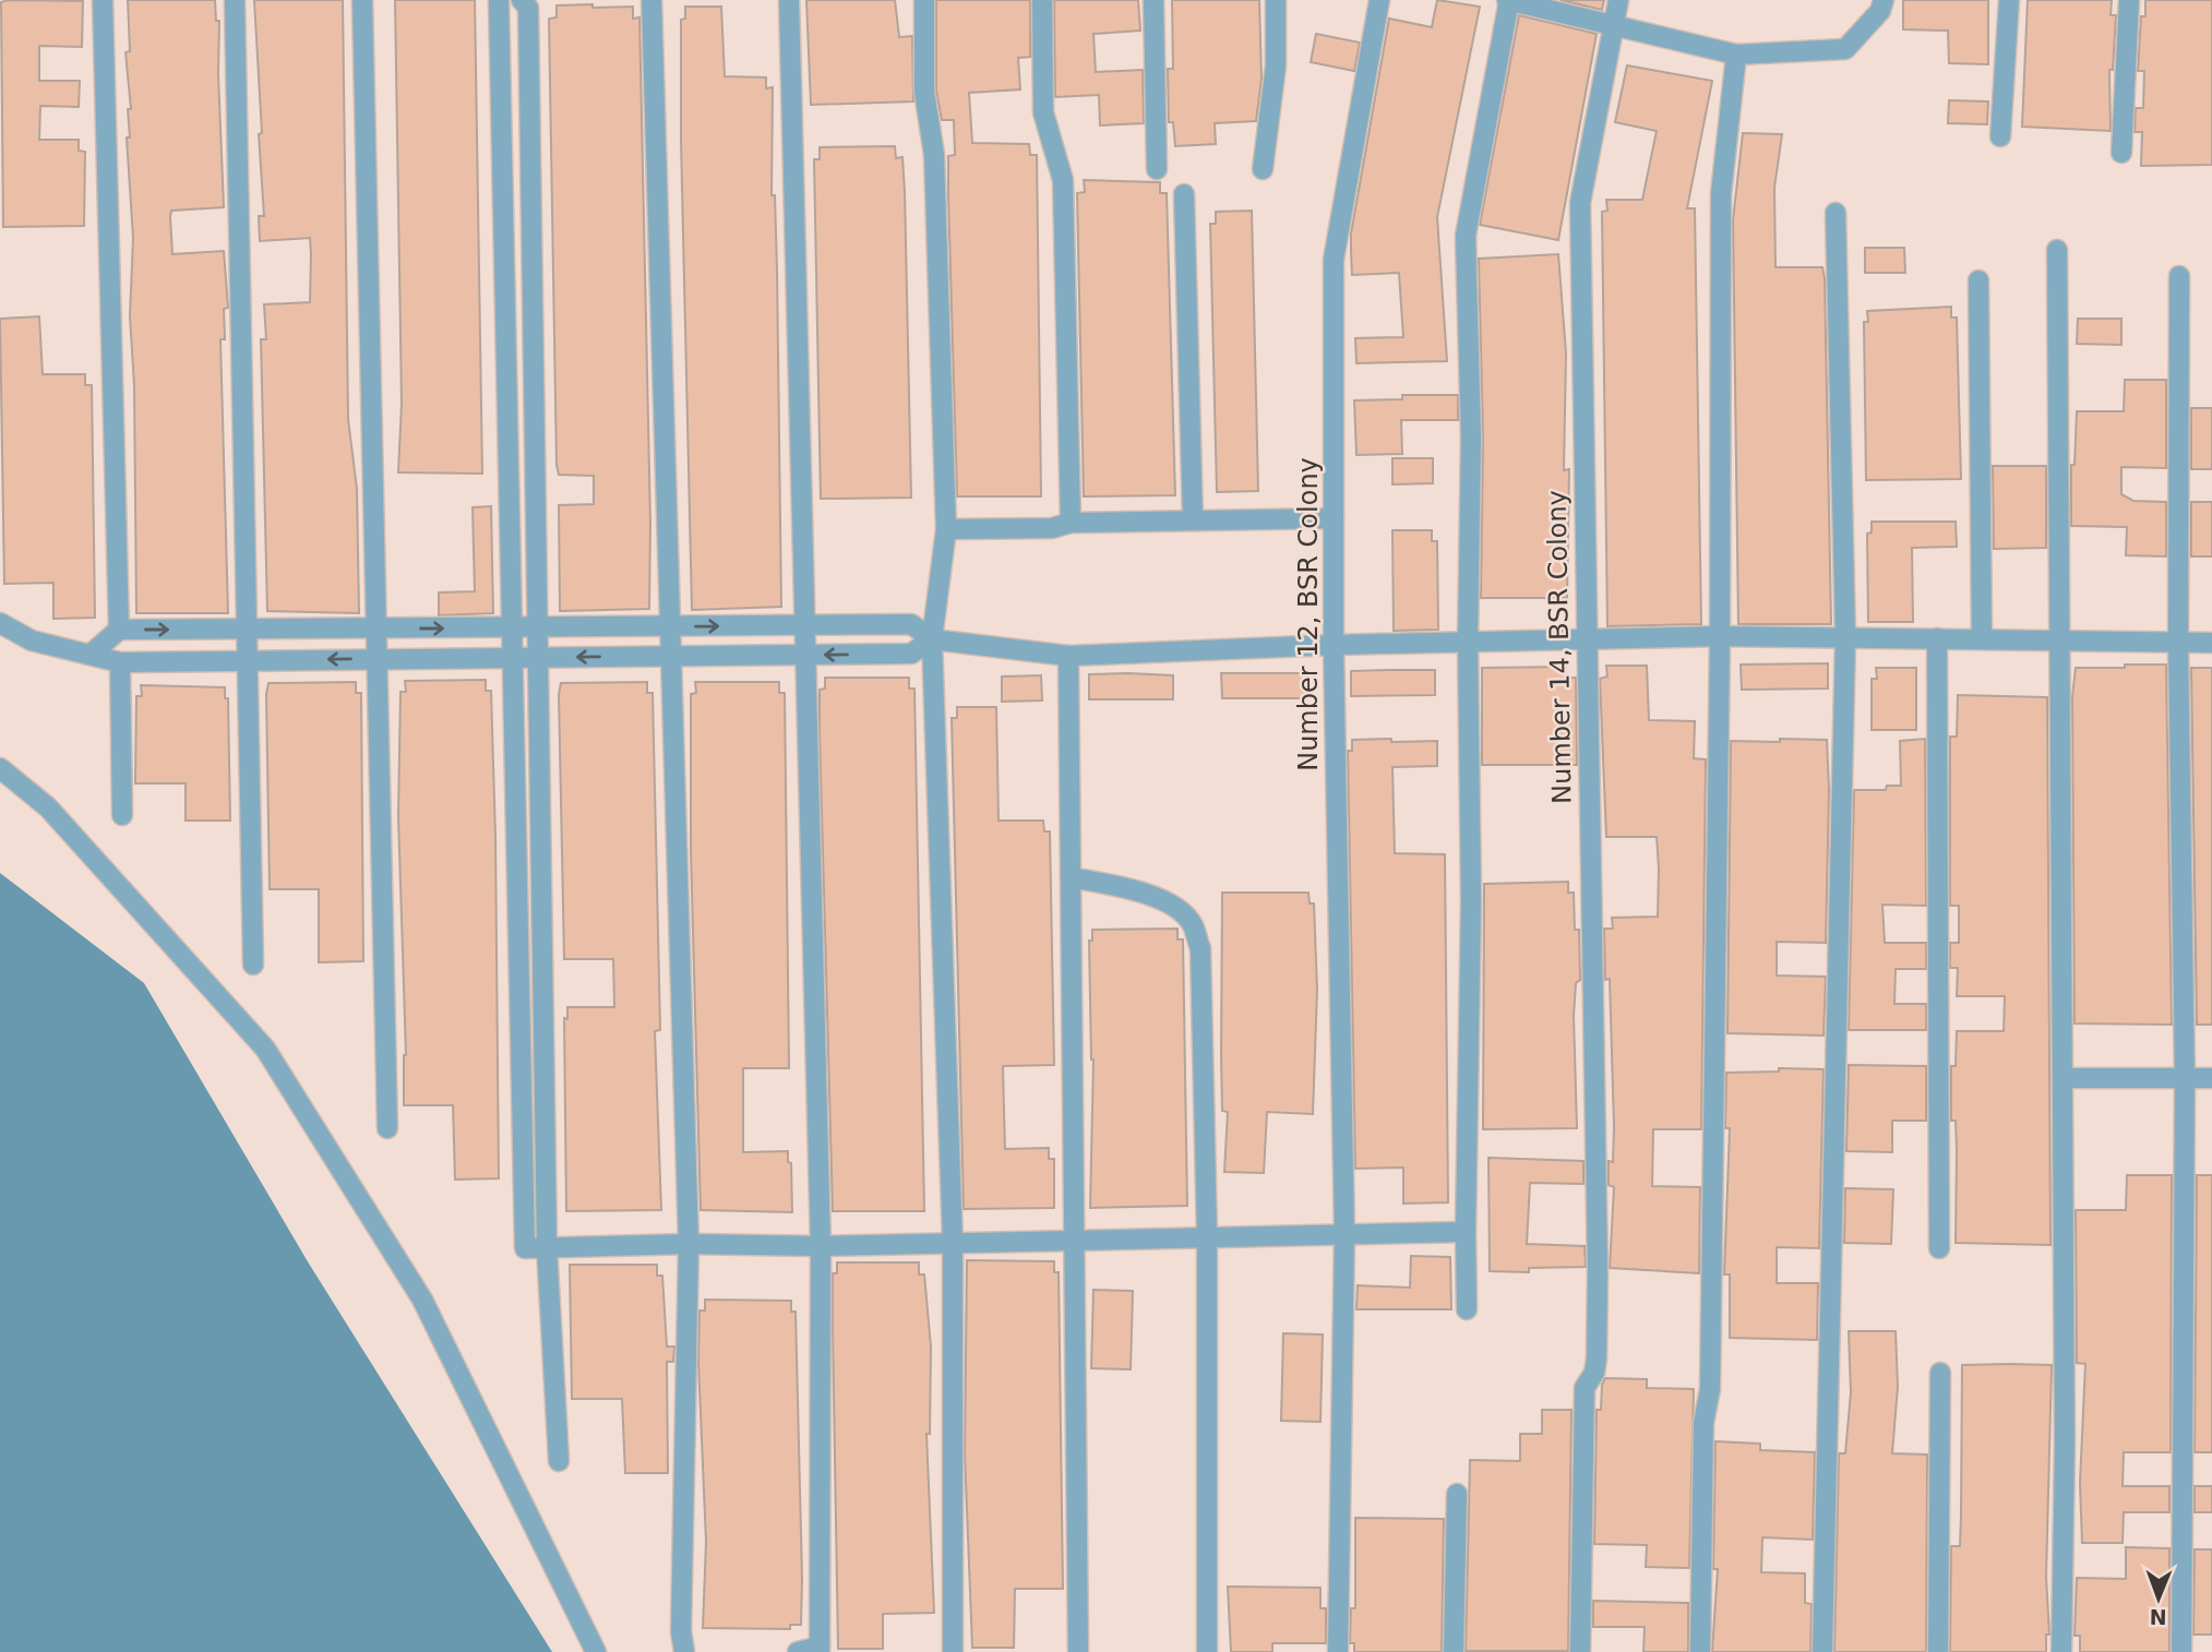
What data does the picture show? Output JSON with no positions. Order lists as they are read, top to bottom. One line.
{"streets":{"street":["Number 12, BSR Colony","Number 14, BSR Colony"]},"north":"bottom"}
